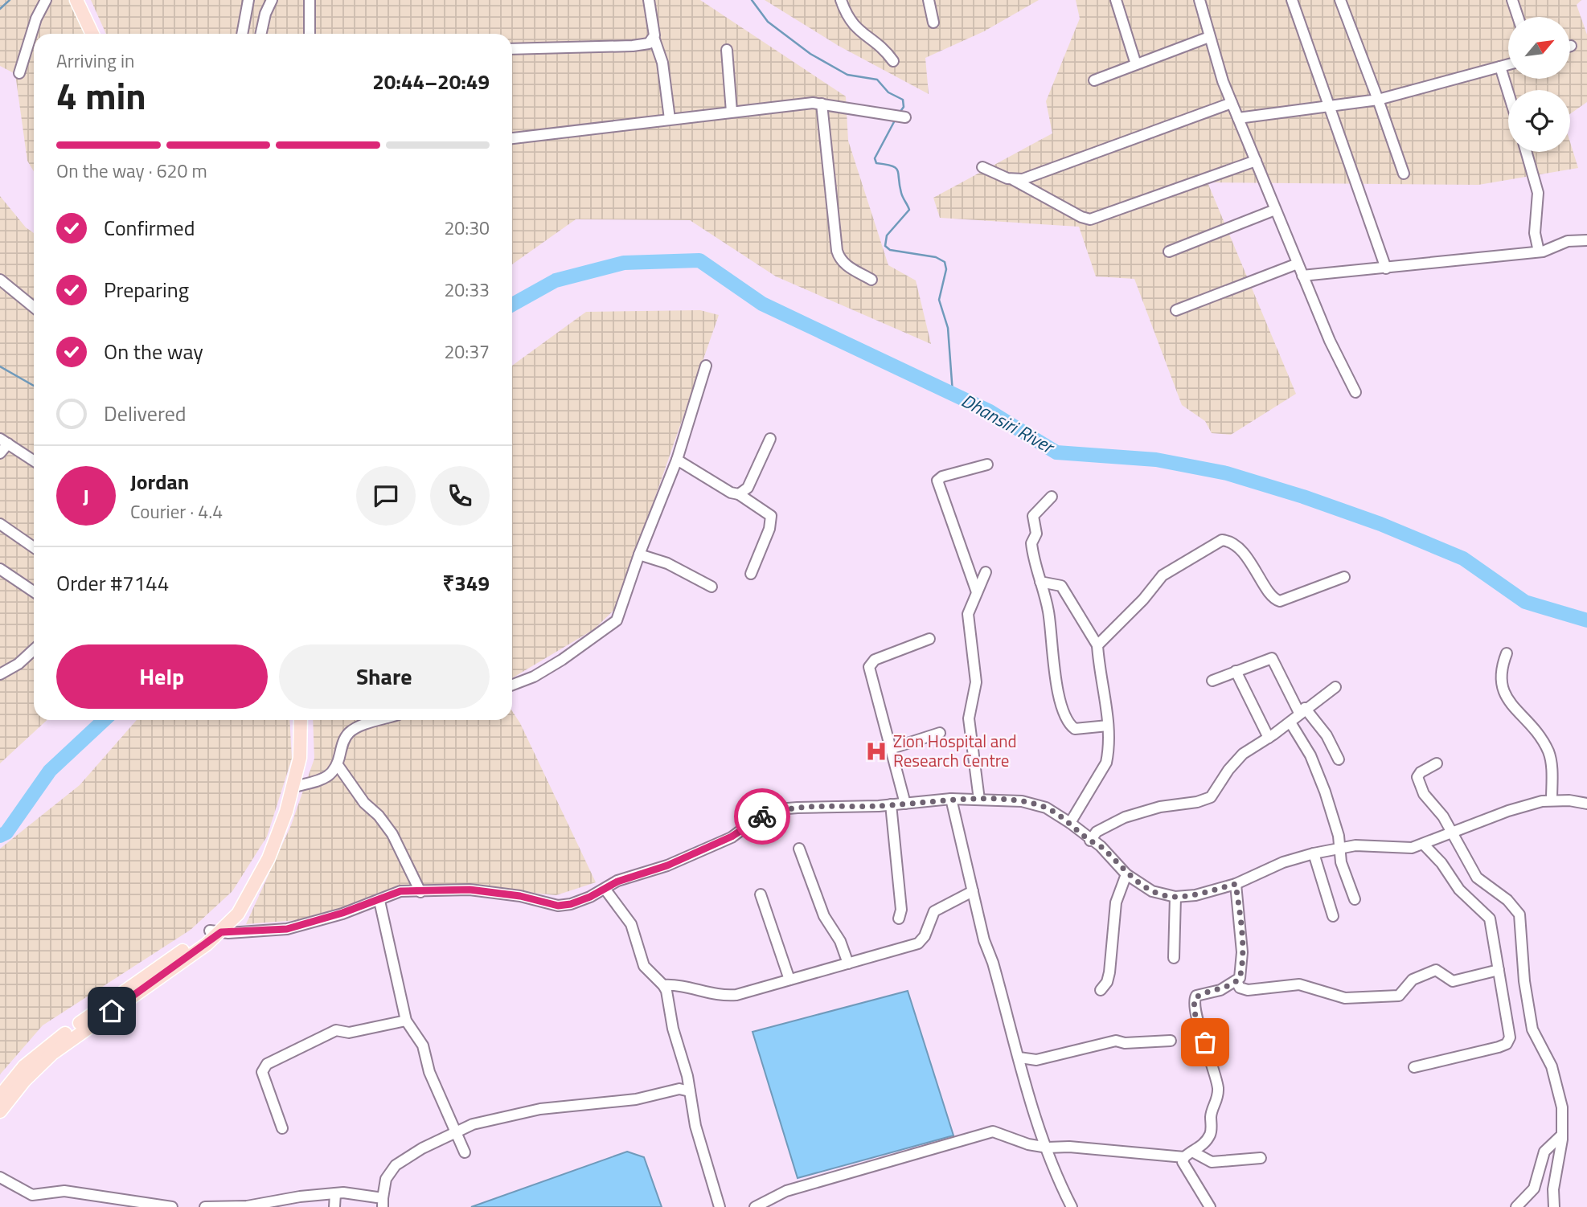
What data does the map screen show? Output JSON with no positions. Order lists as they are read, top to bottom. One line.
{"water":["Dhansiri River"],"places":{"hospital":["Zion Hospital and Research Centre"]},"north":"top right","page":{"heading":["4 min","Arriving in","20:44–20:49"],"panel":["Jordan","Courier · 4.4","Order #7144","₹349"],"bar":"On the way · 620 m","list":[["Confirmed","20:30"],["Preparing","20:33"],["On the way","20:37"],"Delivered"],"round":"J","buttons":["Help","Share"]}}
